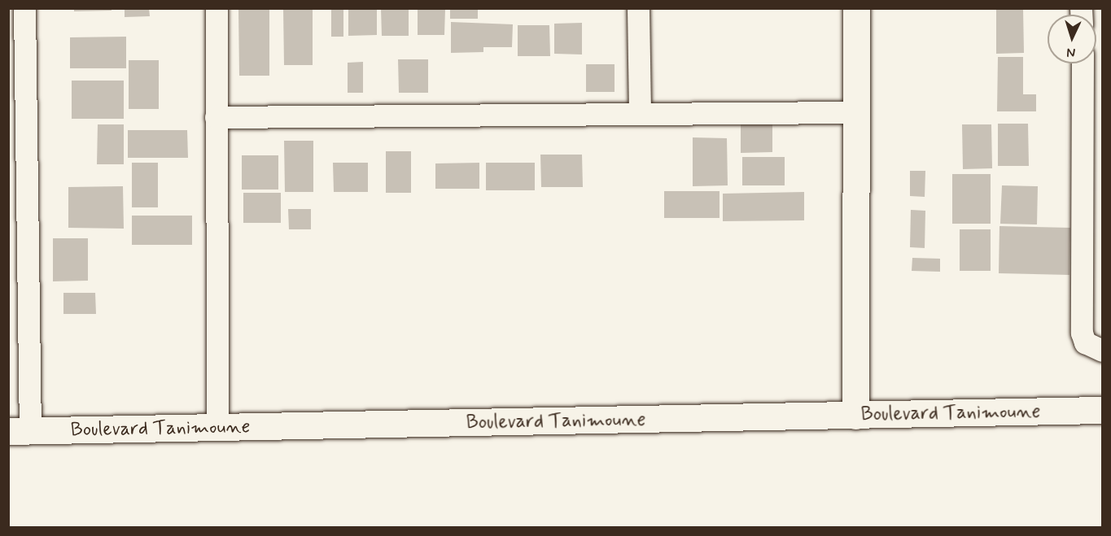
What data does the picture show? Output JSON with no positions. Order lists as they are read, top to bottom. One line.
{"streets":{"main road":["Boulevard Tanimoune"]},"north":"bottom"}
